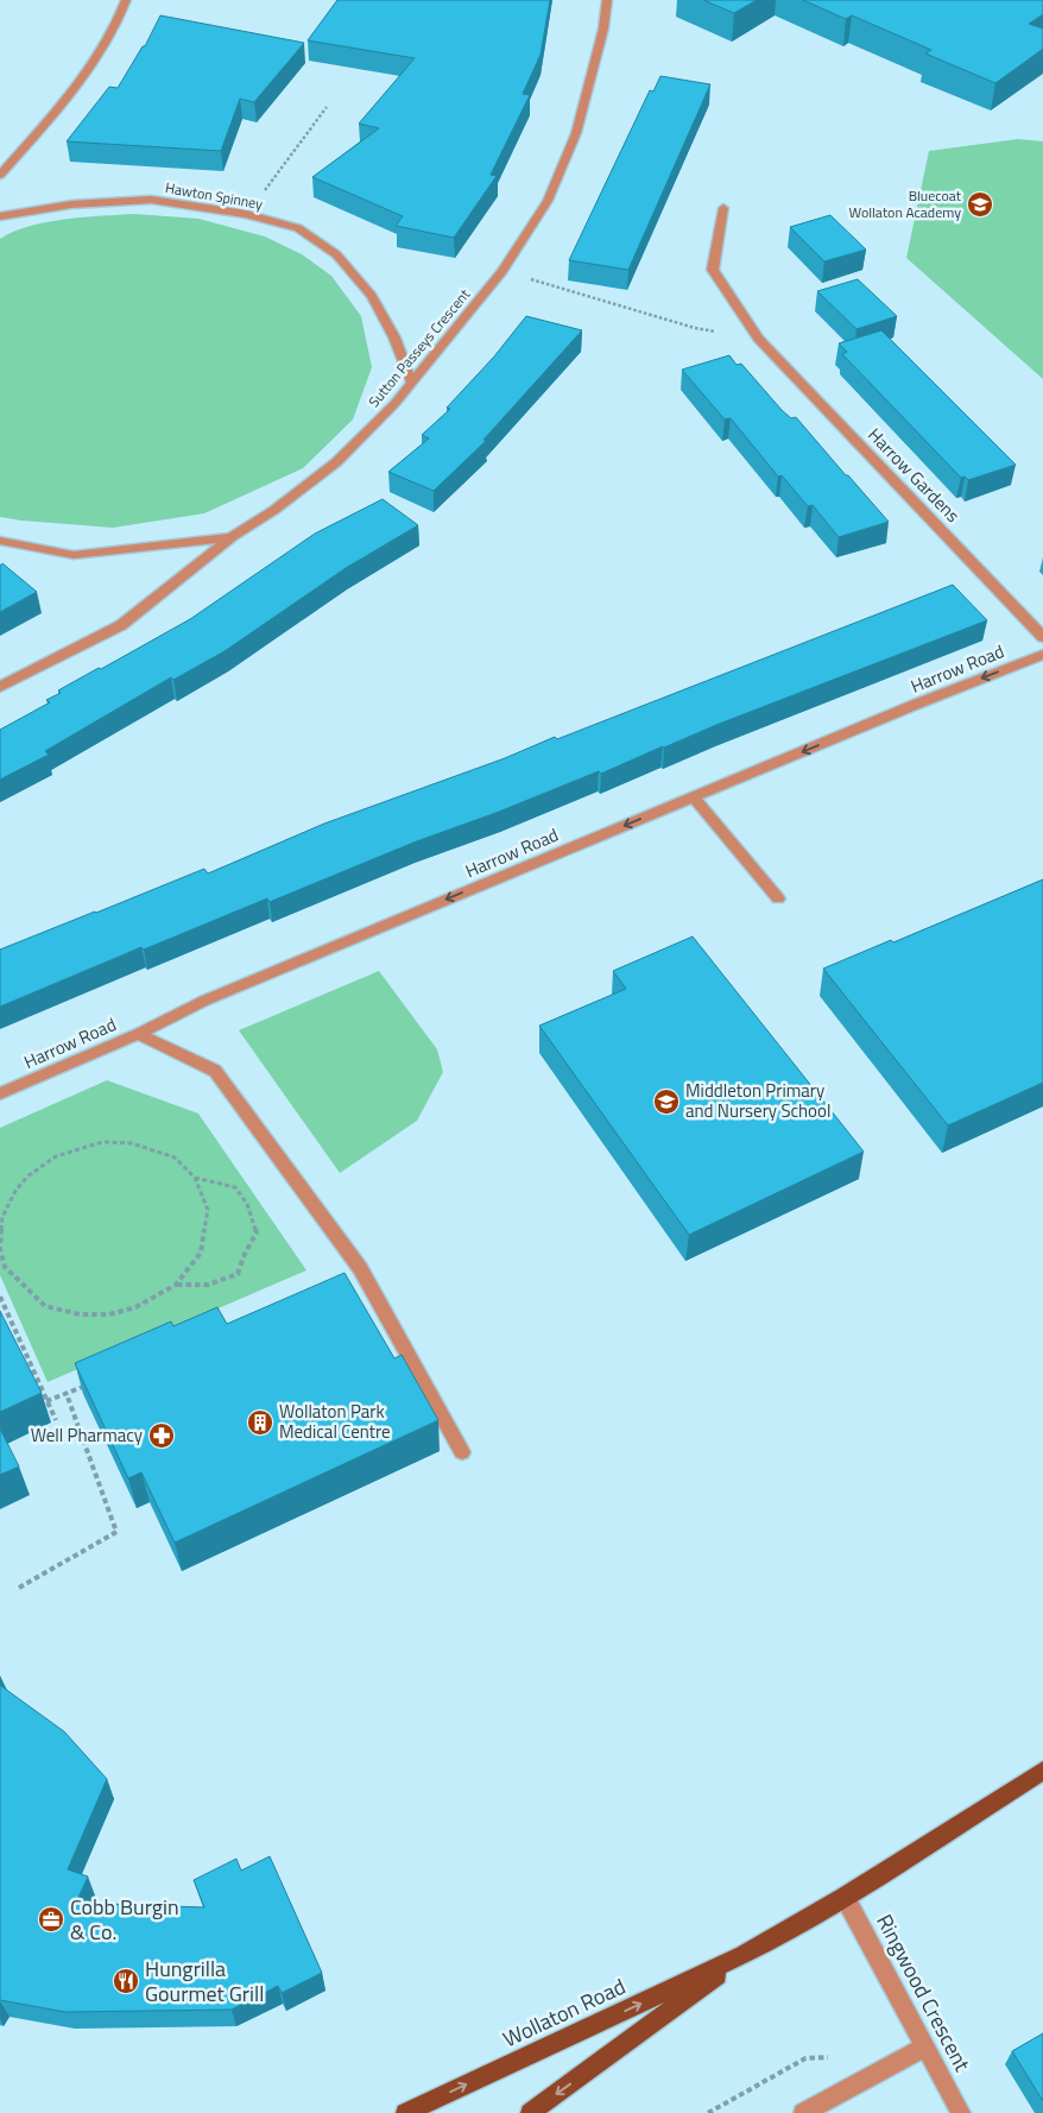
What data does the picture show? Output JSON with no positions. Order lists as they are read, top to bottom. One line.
{"streets":{"main road":["Wollaton Road"],"street":["Hawton Spinney","Sutton Passeys Crescent","Harrow Gardens","Harrow Road","Ringwood Crescent"]},"crossings":[["Hawton Spinney","Sutton Passeys Crescent"],["Ringwood Crescent","Wollaton Road"]],"one_way":["Harrow Road"],"places":{"school or university":["Bluecoat Wollaton Academy","Middleton Primary and Nursery School"],"building":["Wollaton Park Medical Centre"],"pharmacy":["Well Pharmacy"],"office":["Cobb Burgin & Co."],"restaurant":["Hungrilla Gourmet Grill"]}}
